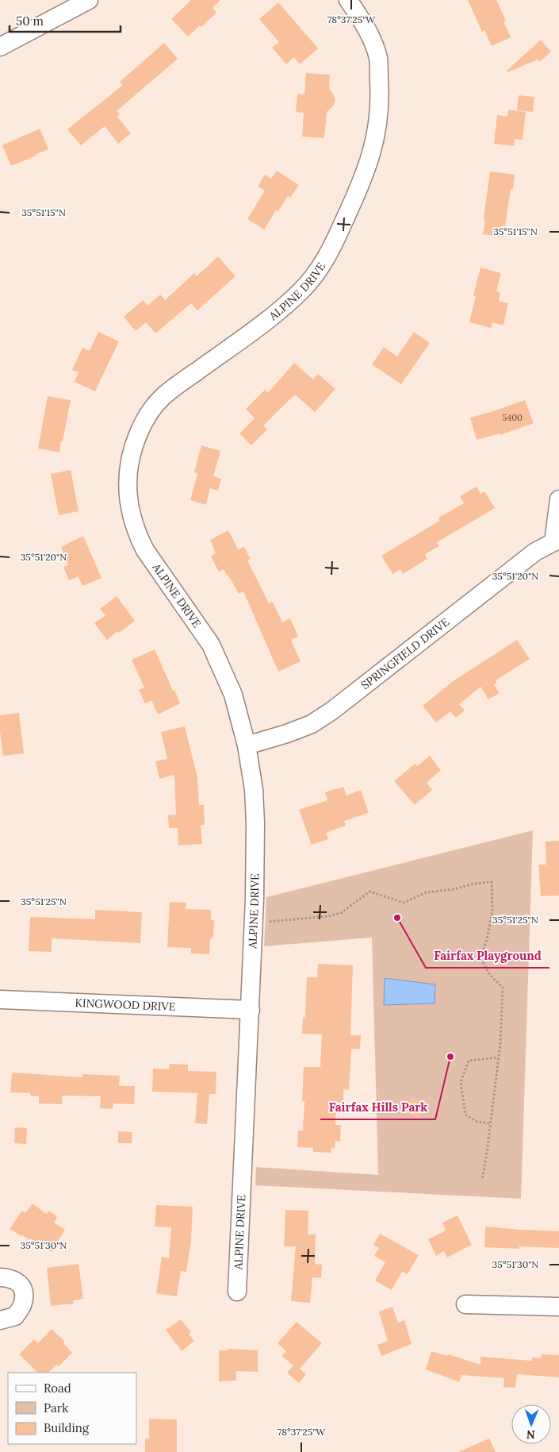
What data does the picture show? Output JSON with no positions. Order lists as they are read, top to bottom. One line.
{"streets":{"street":["ALPINE DRIVE","SPRINGFIELD DRIVE","KINGWOOD DRIVE"]},"crossings":[["ALPINE DRIVE","SPRINGFIELD DRIVE"],["ALPINE DRIVE","KINGWOOD DRIVE"]],"places":["Fairfax Playground","Fairfax Hills Park"],"house_numbers":["5400"],"legend":["Road","Park","Building"],"scale_bar":"50 m","north":"bottom","coordinates":["78°37'25\"W","35°51'15\"N","35°51'20\"N","35°51'25\"N","35°51'30\"N"]}
